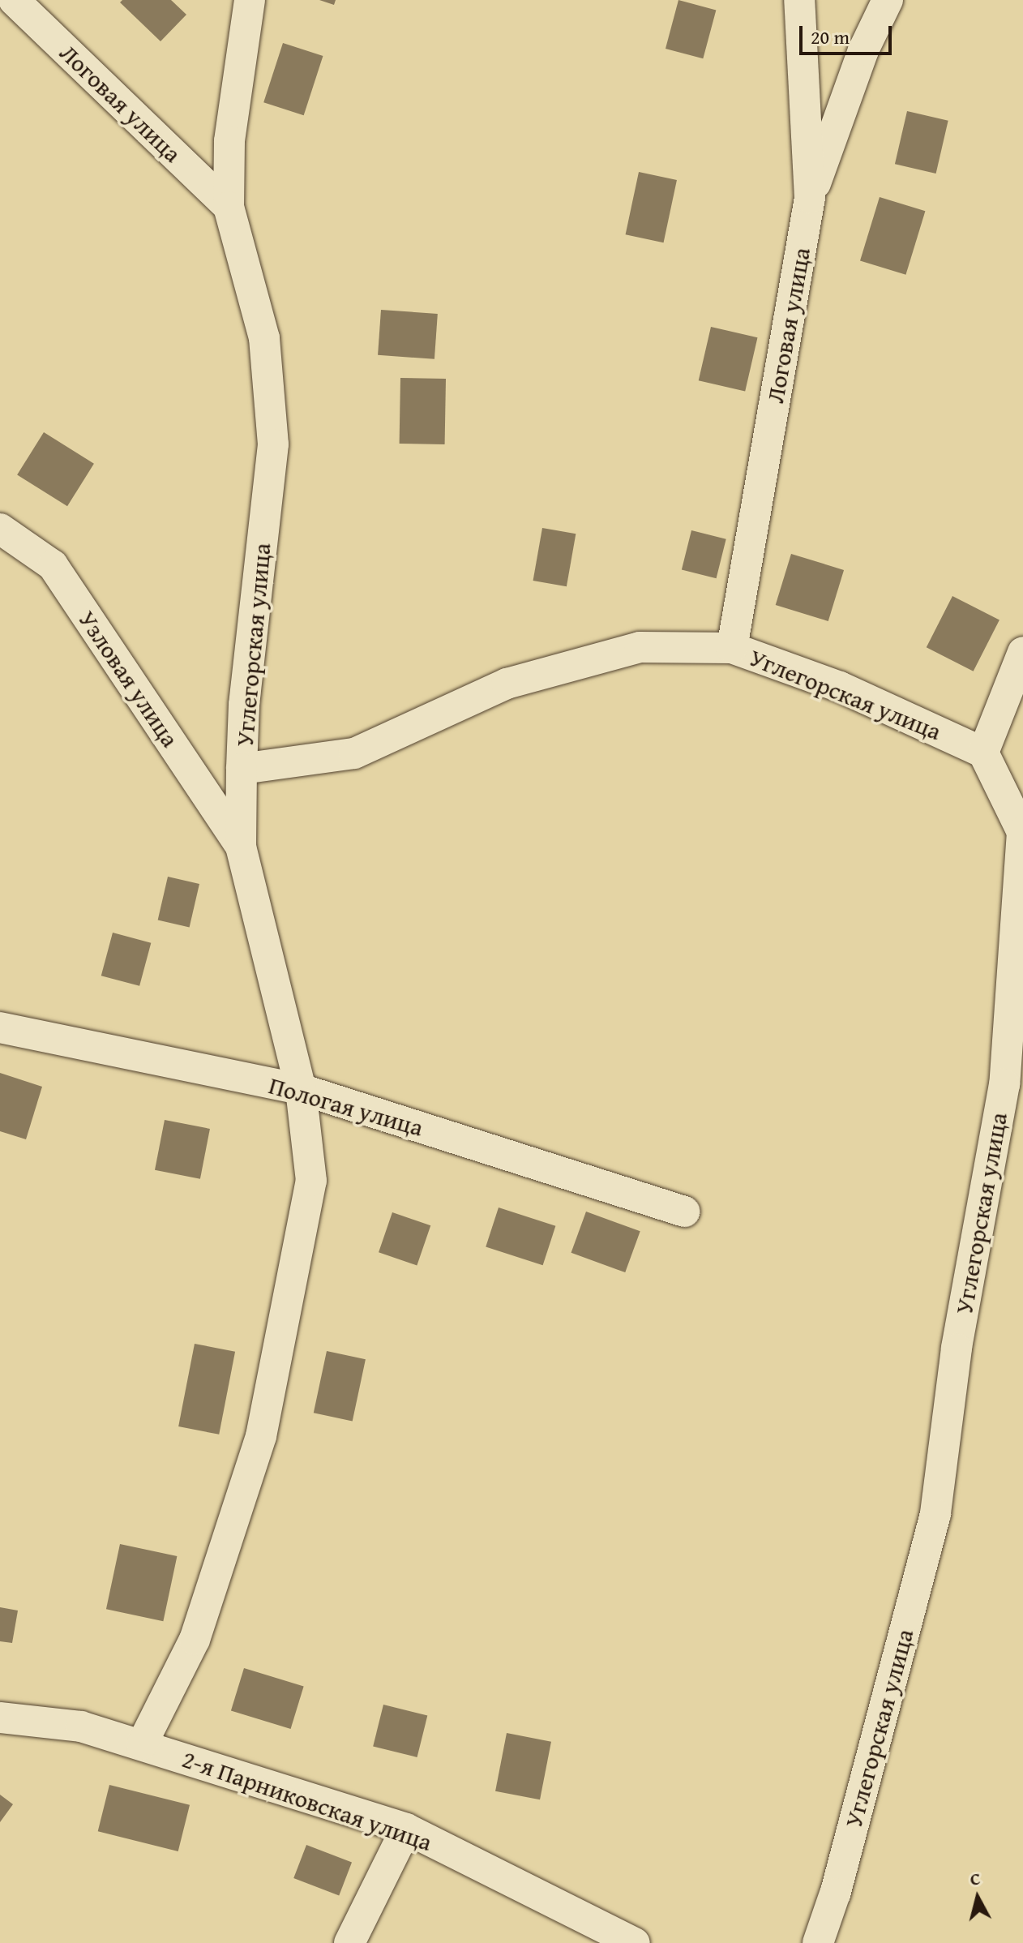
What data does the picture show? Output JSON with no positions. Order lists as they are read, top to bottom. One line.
{"streets":{"street":["Логовая улица","Углегорская улица","Узловая улица","Пологая улица","2-я Парниковская улица"]},"crossings":[["Логовая улица","Углегорская улица"]],"scale_bar":"20 m","north":"top"}
